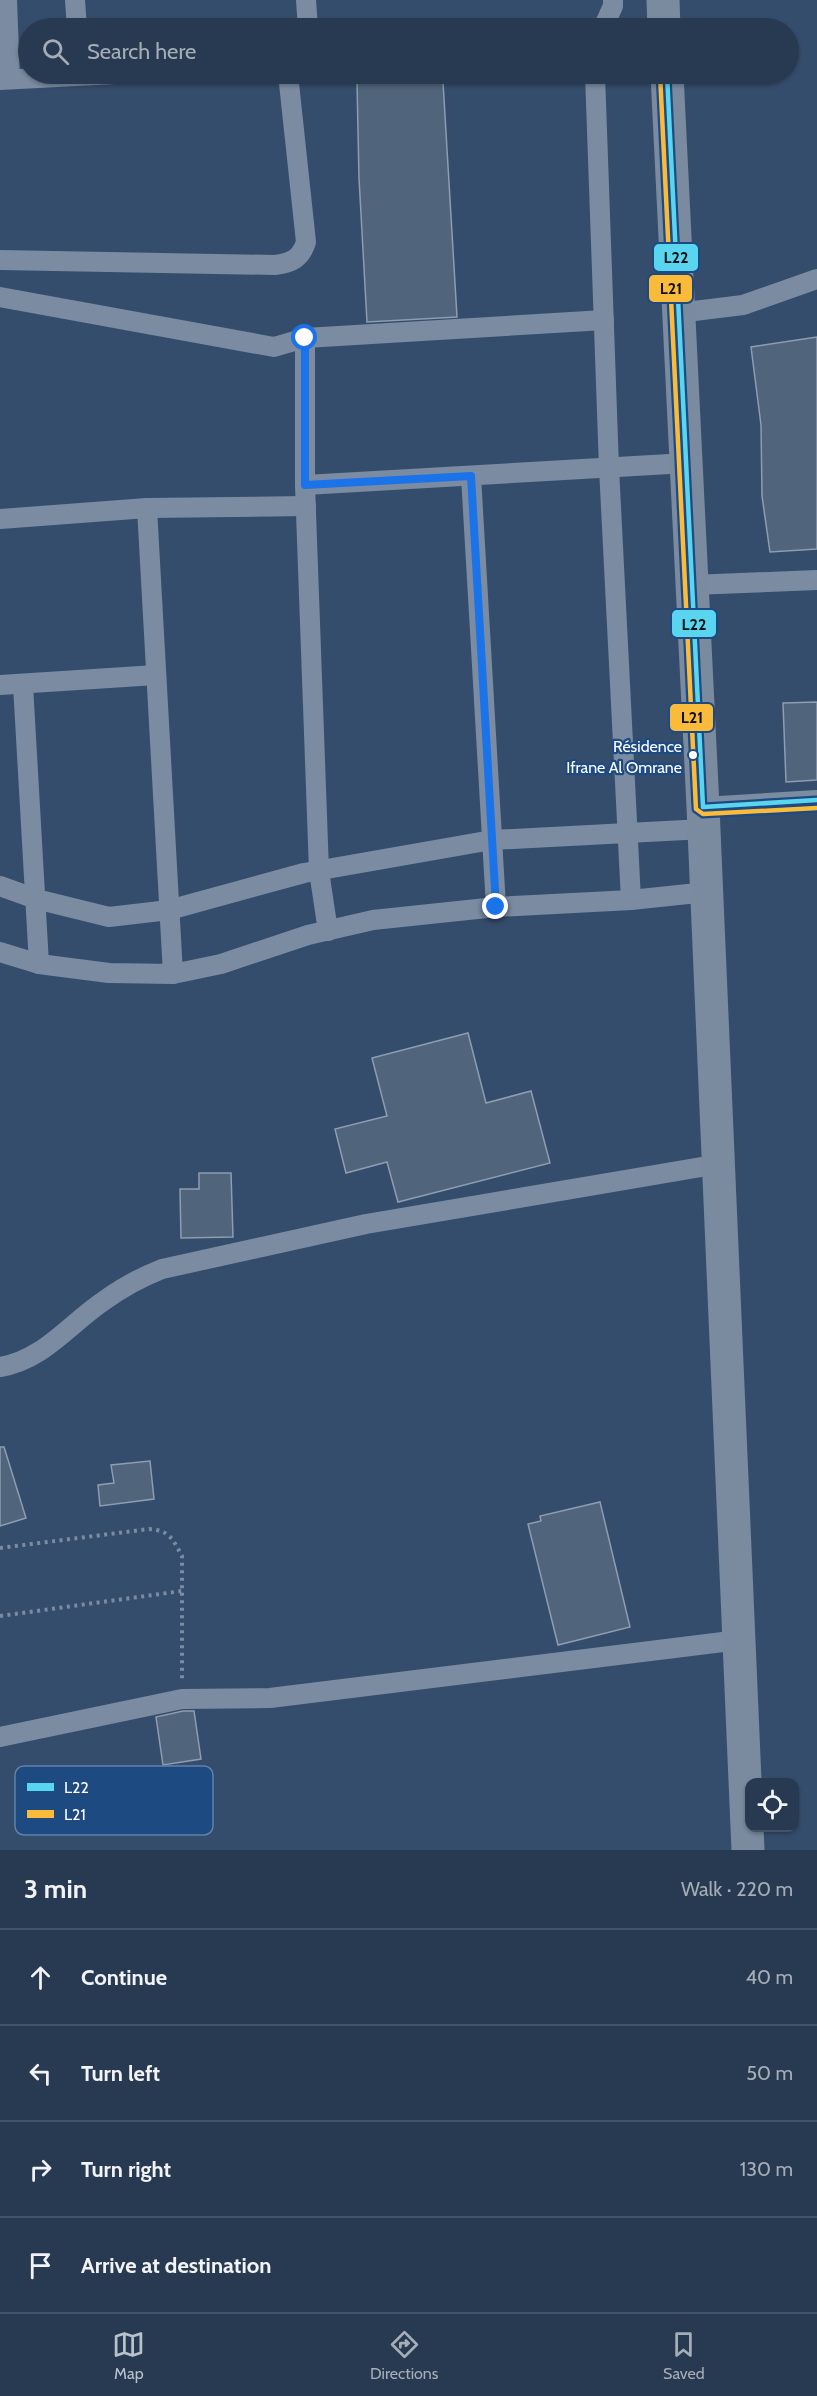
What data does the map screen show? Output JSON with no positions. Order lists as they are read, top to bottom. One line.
{"places":["Résidence Ifrane Al Omrane"],"lines":["transit line L22","transit line L21"],"legend":["L22","L21"],"page":{"search":"Search here","heading":["3 min","Walk · 220 m"],"list":[["Continue","40 m"],["Turn left","50 m"],["Turn right","130 m"],"Arrive at destination"],"nav":["Map","Directions","Saved"]}}
